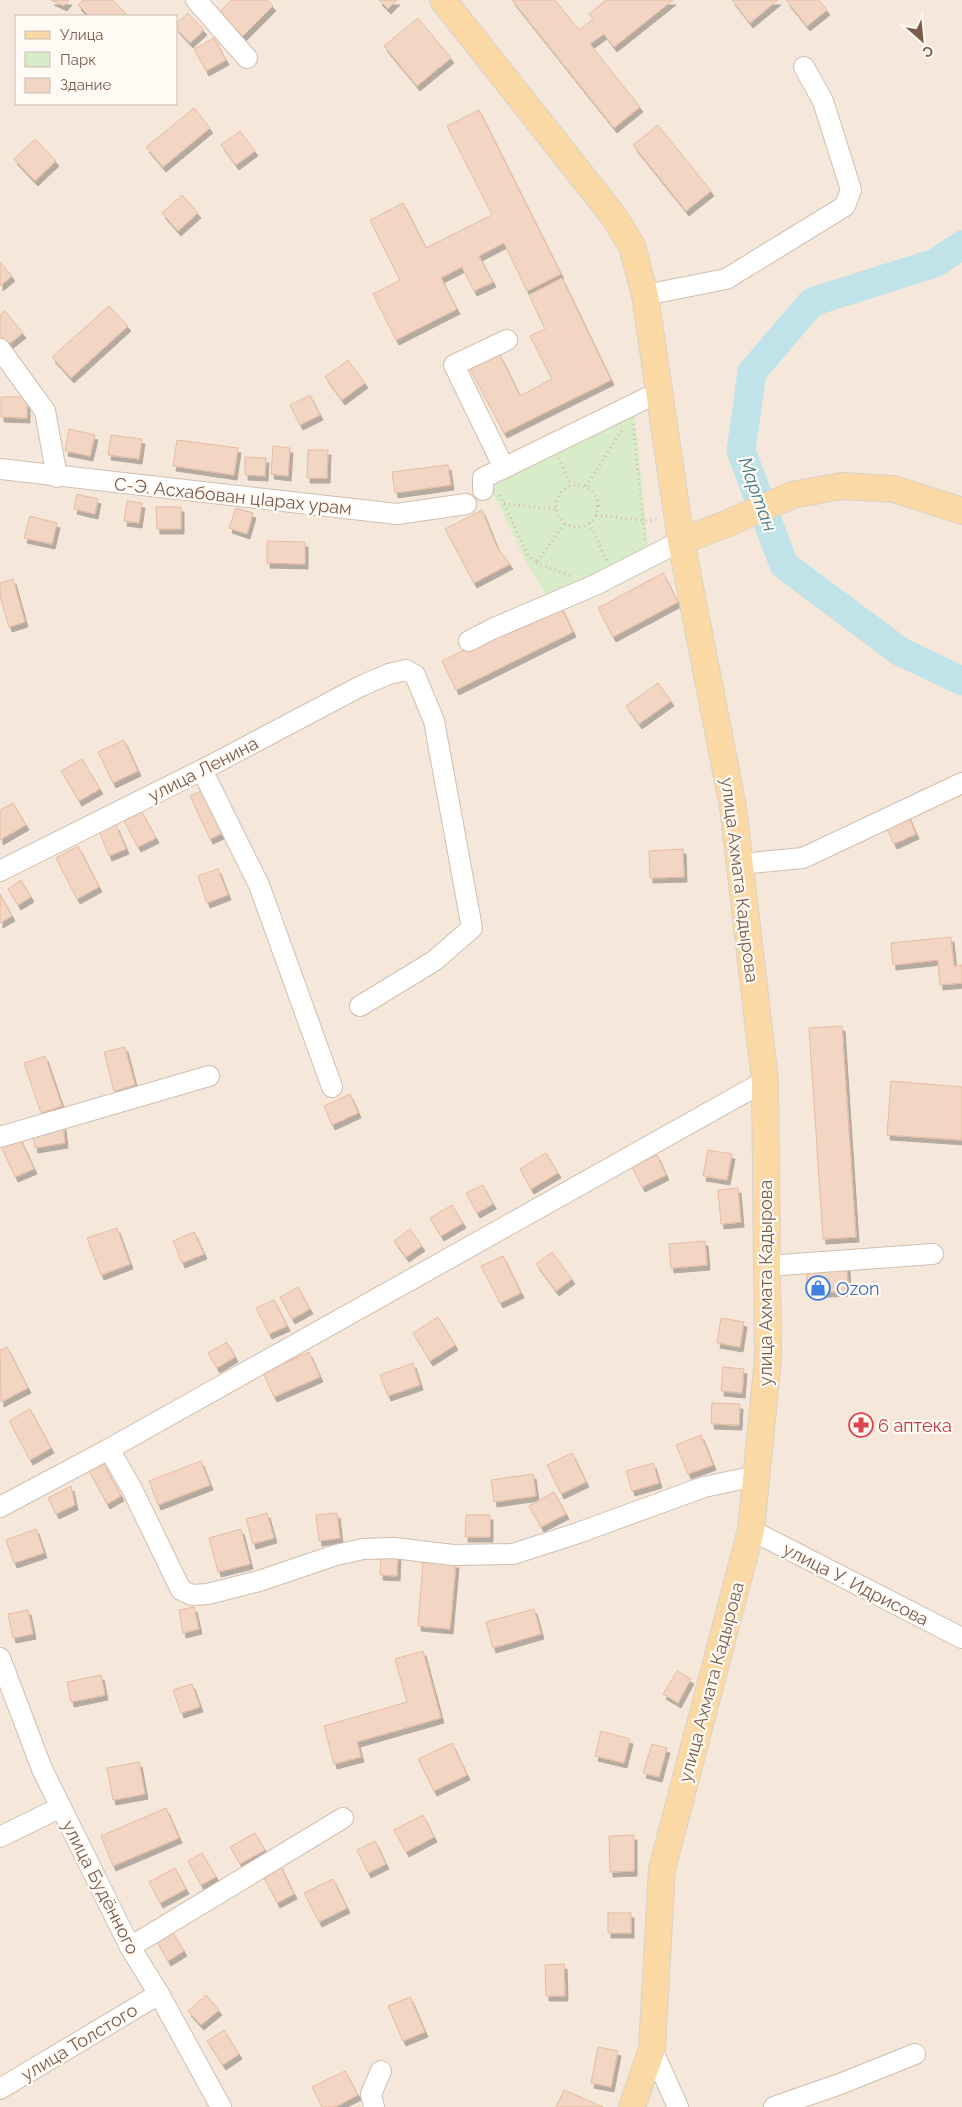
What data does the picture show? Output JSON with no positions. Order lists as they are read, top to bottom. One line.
{"streets":{"main road":["улица Ахмата Кадырова"],"street":["С-Э. Асхабован цIарах урам","улица Ленина","улица У. Идрисова","улица Будённого","улица Толстого"]},"crossings":[["улица Ахмата Кадырова","улица У. Идрисова"],["улица Будённого","улица Толстого"]],"water":["Мартан"],"places":{"shop":["Ozon"],"pharmacy":["6 аптека"]},"legend":["Улица","Парк","Здание"],"north":"bottom right"}
